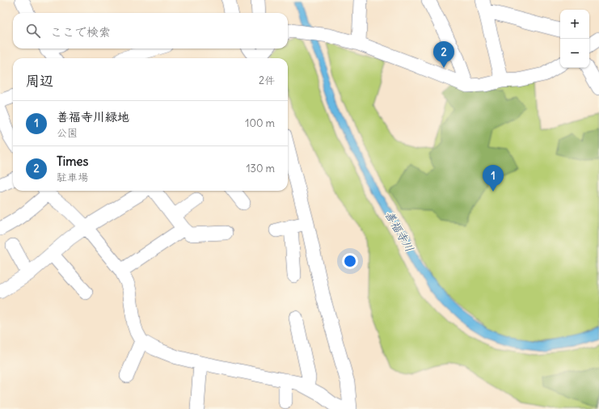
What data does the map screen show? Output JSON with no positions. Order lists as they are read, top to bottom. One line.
{"water":["善福寺川"],"page":{"map_buttons":["+","−"],"search":"ここで検索","pins":["2","1"],"heading":["周辺","2件"],"list":[{"mark":"1","name":"善福寺川緑地","note":"公園","value":"100 m"},{"mark":"2","name":"Times","note":"駐車場","value":"130 m"}]}}
